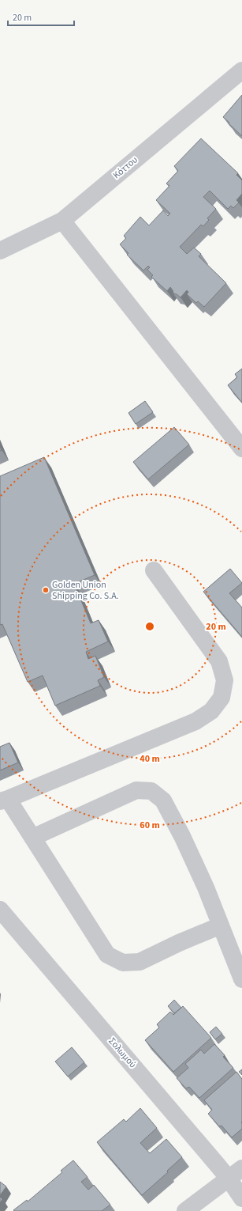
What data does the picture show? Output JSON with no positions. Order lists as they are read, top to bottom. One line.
{"streets":{"street":["Κόττου","Σολωμού"]},"places":["Golden Union Shipping Co. S.A."],"scale_bar":"20 m","rings":["20 m","40 m","60 m"]}
